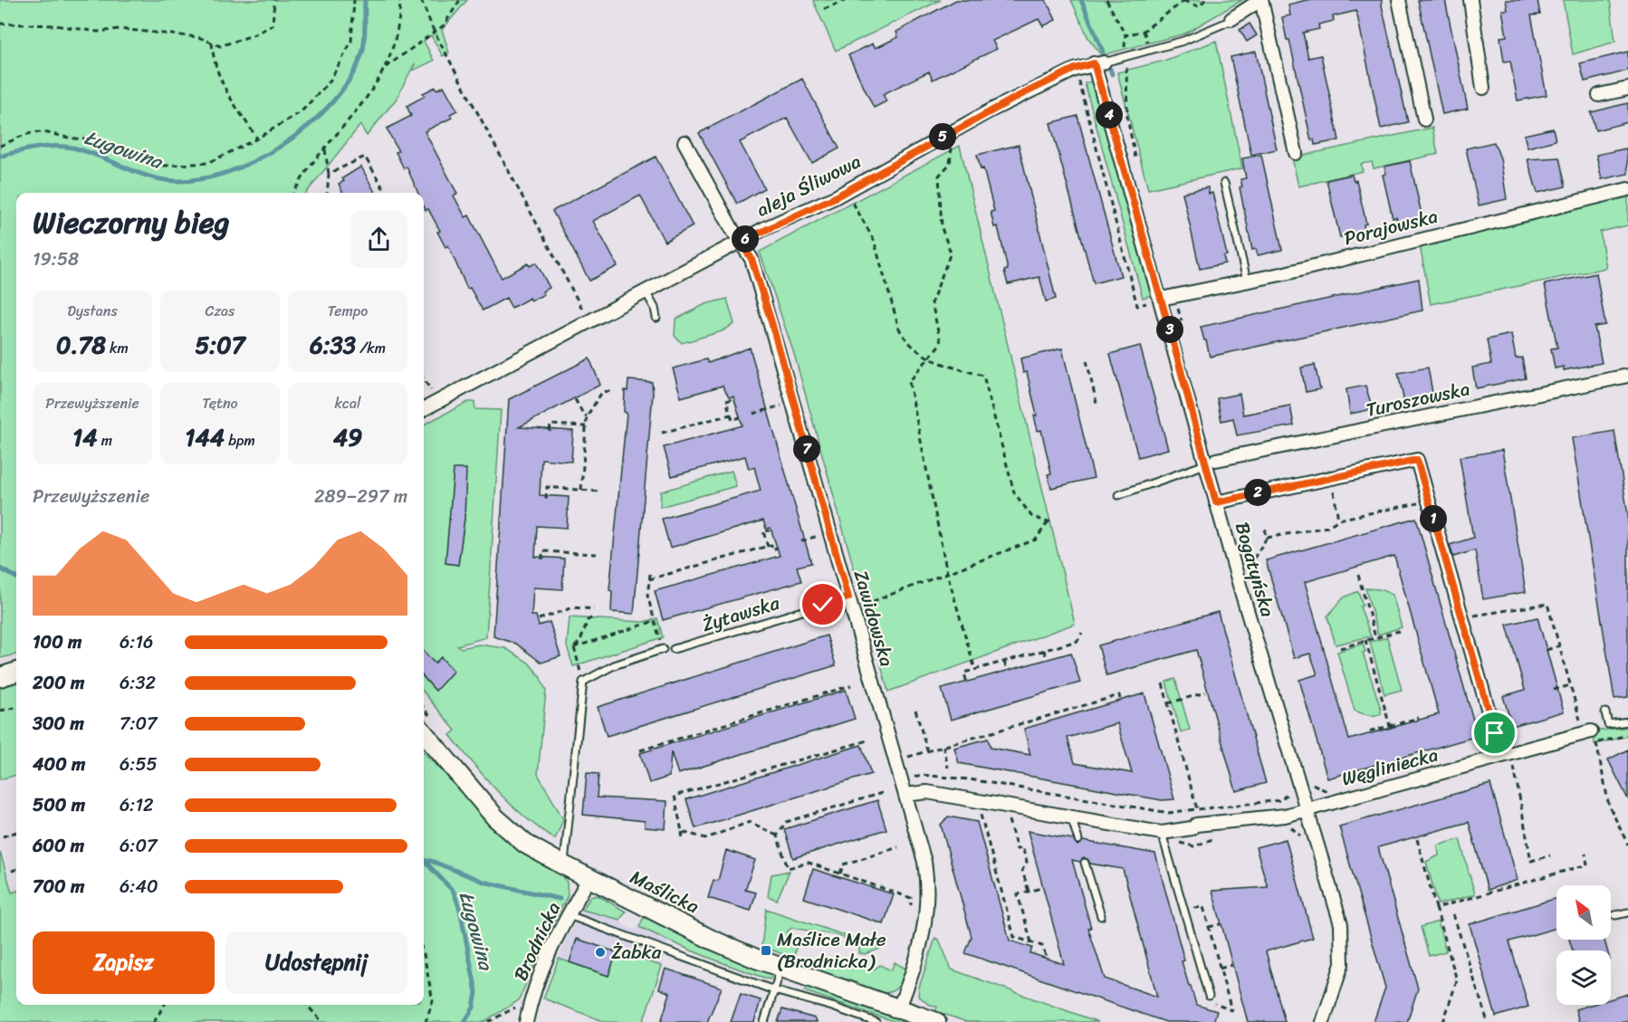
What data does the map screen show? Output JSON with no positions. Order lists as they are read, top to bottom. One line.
{"streets":{"street":["aleja Śliwowa","Porajowska","Turoszowska","Bogatyńska","Zawidowska","Węgliniecka","Maślicka","Brodnicka"],"lane":["Żytawska"]},"crossings":[["aleja Śliwowa","Bogatyńska"],["aleja Śliwowa","Zawidowska"],["Porajowska","Bogatyńska"],["Turoszowska","Bogatyńska"],["Bogatyńska","Węgliniecka"],["Żytawska","Zawidowska"],["Zawidowska","Węgliniecka"],["Zawidowska","Maślicka"],["Maślicka","Brodnicka"]],"water":["Ługowina"],"places":{"transit":["Maślice Małe (Brodnicka)"],"other":["Żabka"]},"north":"top left","page":{"pins":["4","5","6","3","7","2","1"],"heading":["Wieczorny bieg","19:58"],"stats":[["Dystans","0.78 km"],["Czas","5:07"],["Tempo","6:33 /km"],["Przewyższenie","14 m"],["Tętno","144 bpm"],["kcal","49"]],"chart":["Przewyższenie","289–297 m"],"list":[{"name":"100 m","note":"6:16"},{"name":"200 m","note":"6:32"},{"name":"300 m","note":"7:07"},{"name":"400 m","note":"6:55"},{"name":"500 m","note":"6:12"},{"name":"600 m","note":"6:07"},{"name":"700 m","note":"6:40"}],"buttons":["Zapisz","Udostępnij"]}}
